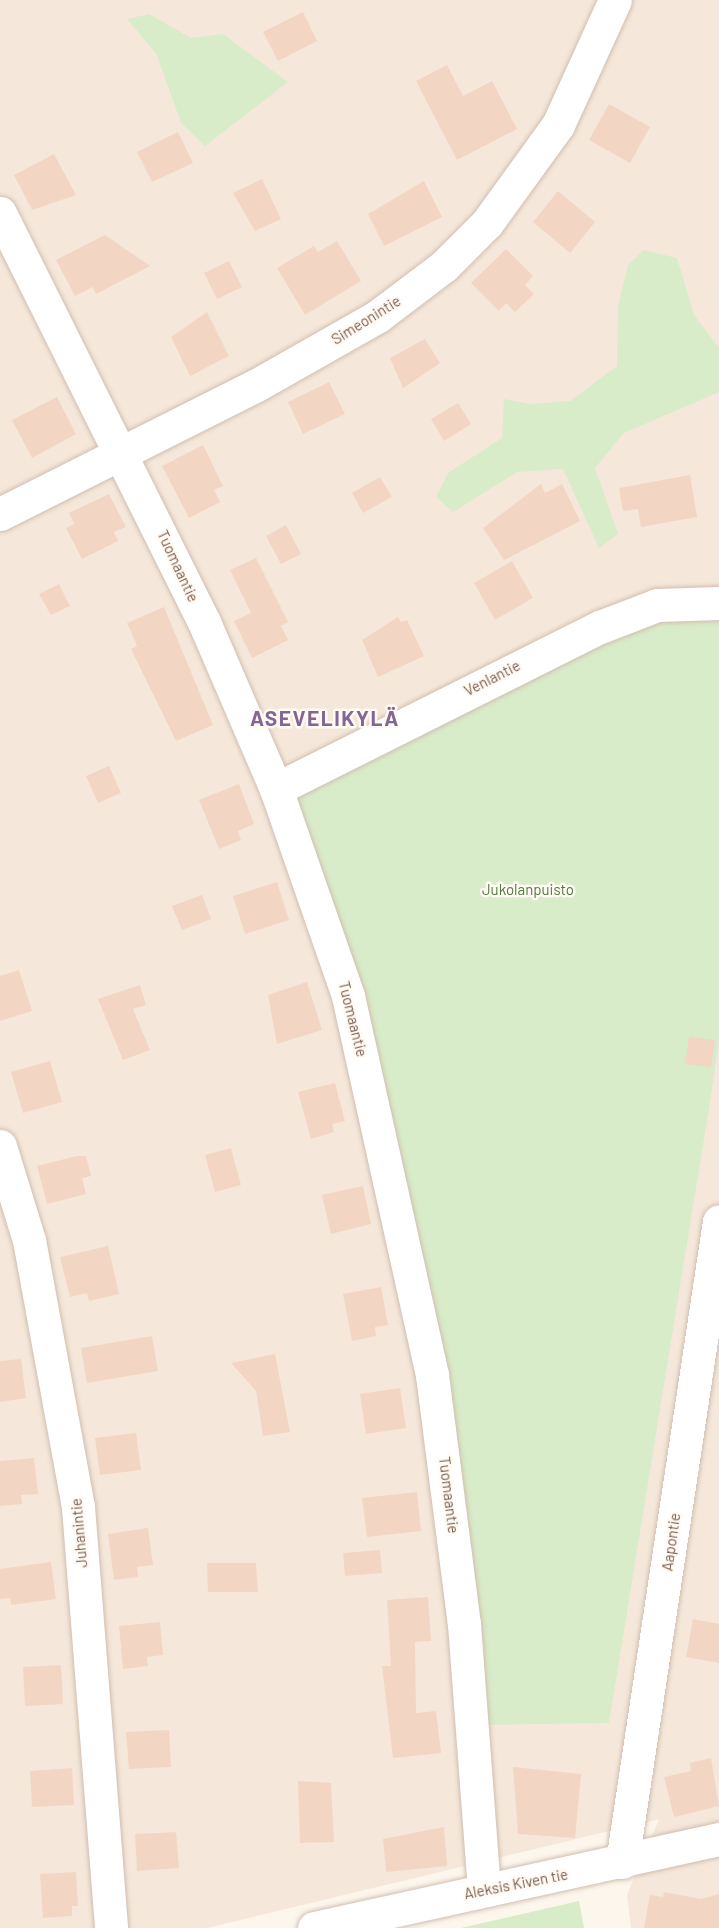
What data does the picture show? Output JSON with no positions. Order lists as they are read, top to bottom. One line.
{"streets":{"street":["Simeonintie","Tuomaantie","Venlantie","Juhanintie","Aapontie","Aleksis Kiven tie"]},"crossings":[["Simeonintie","Tuomaantie"],["Tuomaantie","Venlantie"],["Tuomaantie","Aleksis Kiven tie"],["Aapontie","Aleksis Kiven tie"]],"districts":["ASEVELIKYLÄ"],"parks":["Jukolanpuisto"]}
